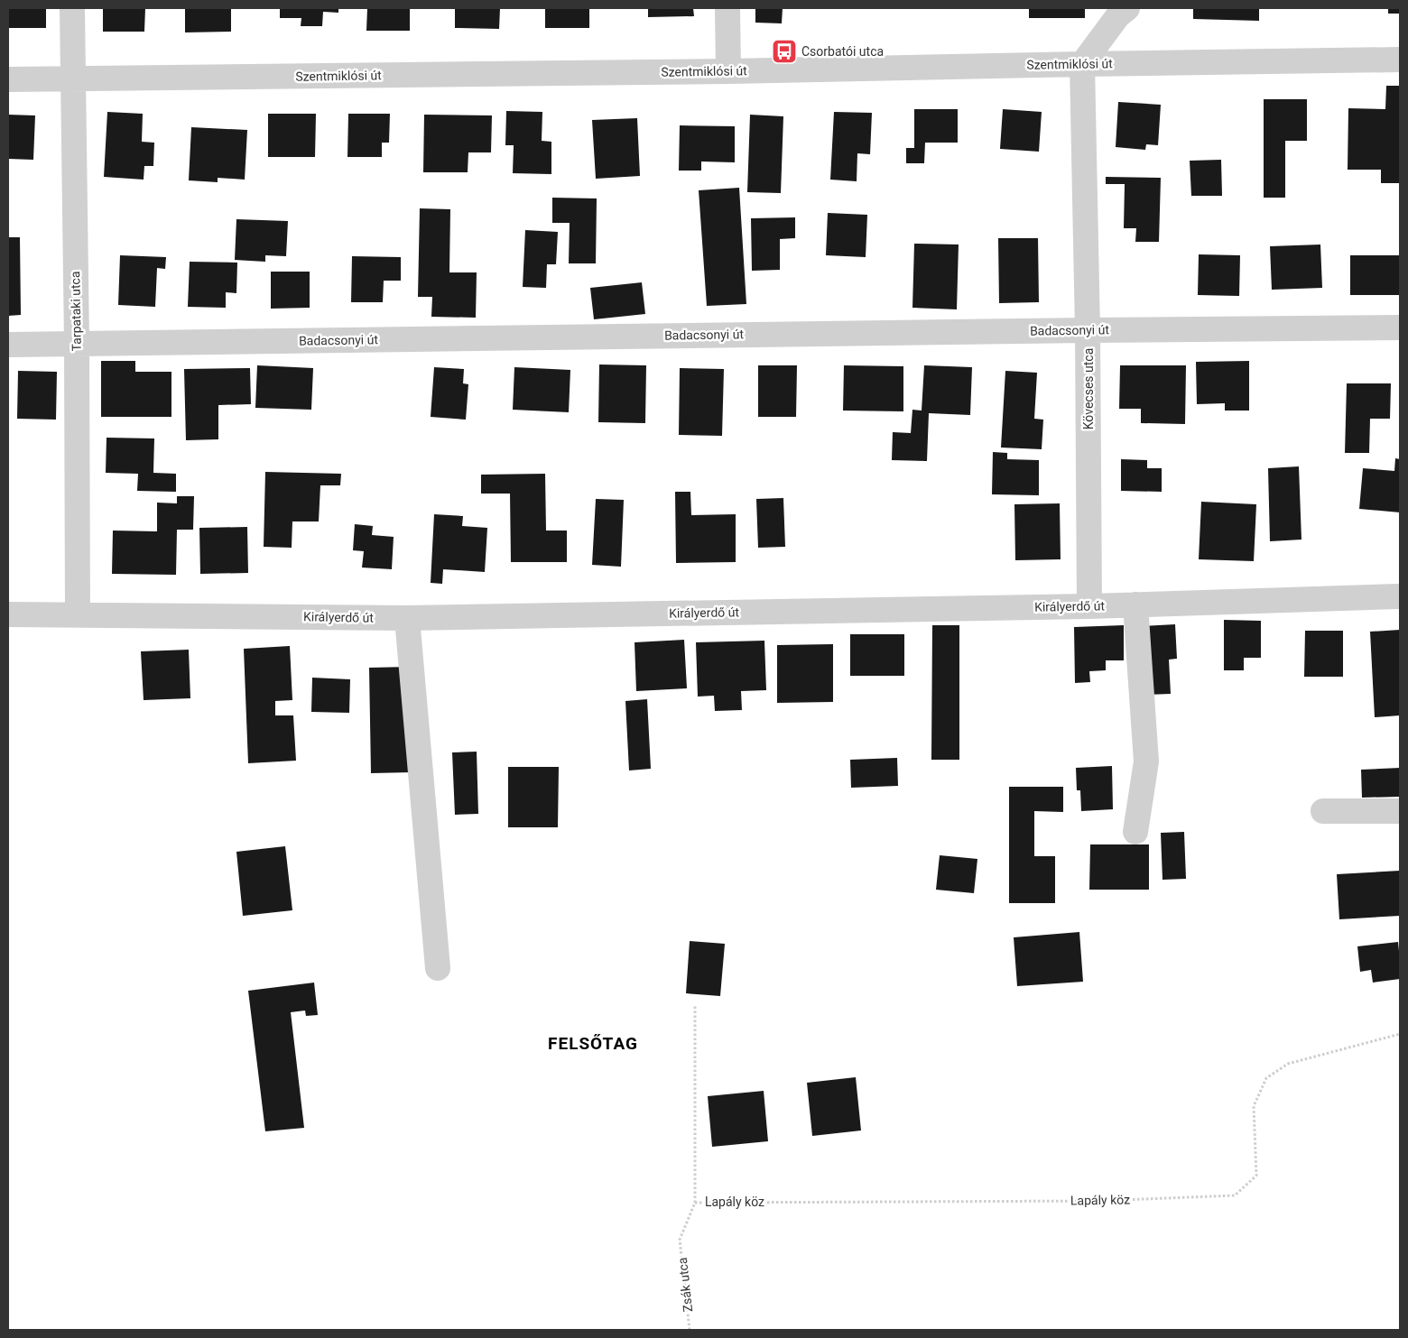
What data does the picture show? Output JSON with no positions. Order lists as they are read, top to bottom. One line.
{"streets":{"street":["Szentmiklósi út","Tarpataki utca","Badacsonyi út","Kövecses utca","Királyerdő út"],"path":["Lapály köz","Zsák utca"]},"crossings":[["Szentmiklósi út","Tarpataki utca"],["Szentmiklósi út","Kövecses utca"],["Tarpataki utca","Badacsonyi út"],["Tarpataki utca","Királyerdő út"],["Badacsonyi út","Kövecses utca"],["Kövecses utca","Királyerdő út"],["Lapály köz","Zsák utca"]],"districts":["FELSŐTAG"],"places":{"bus stop":["Csorbatói utca"]}}
